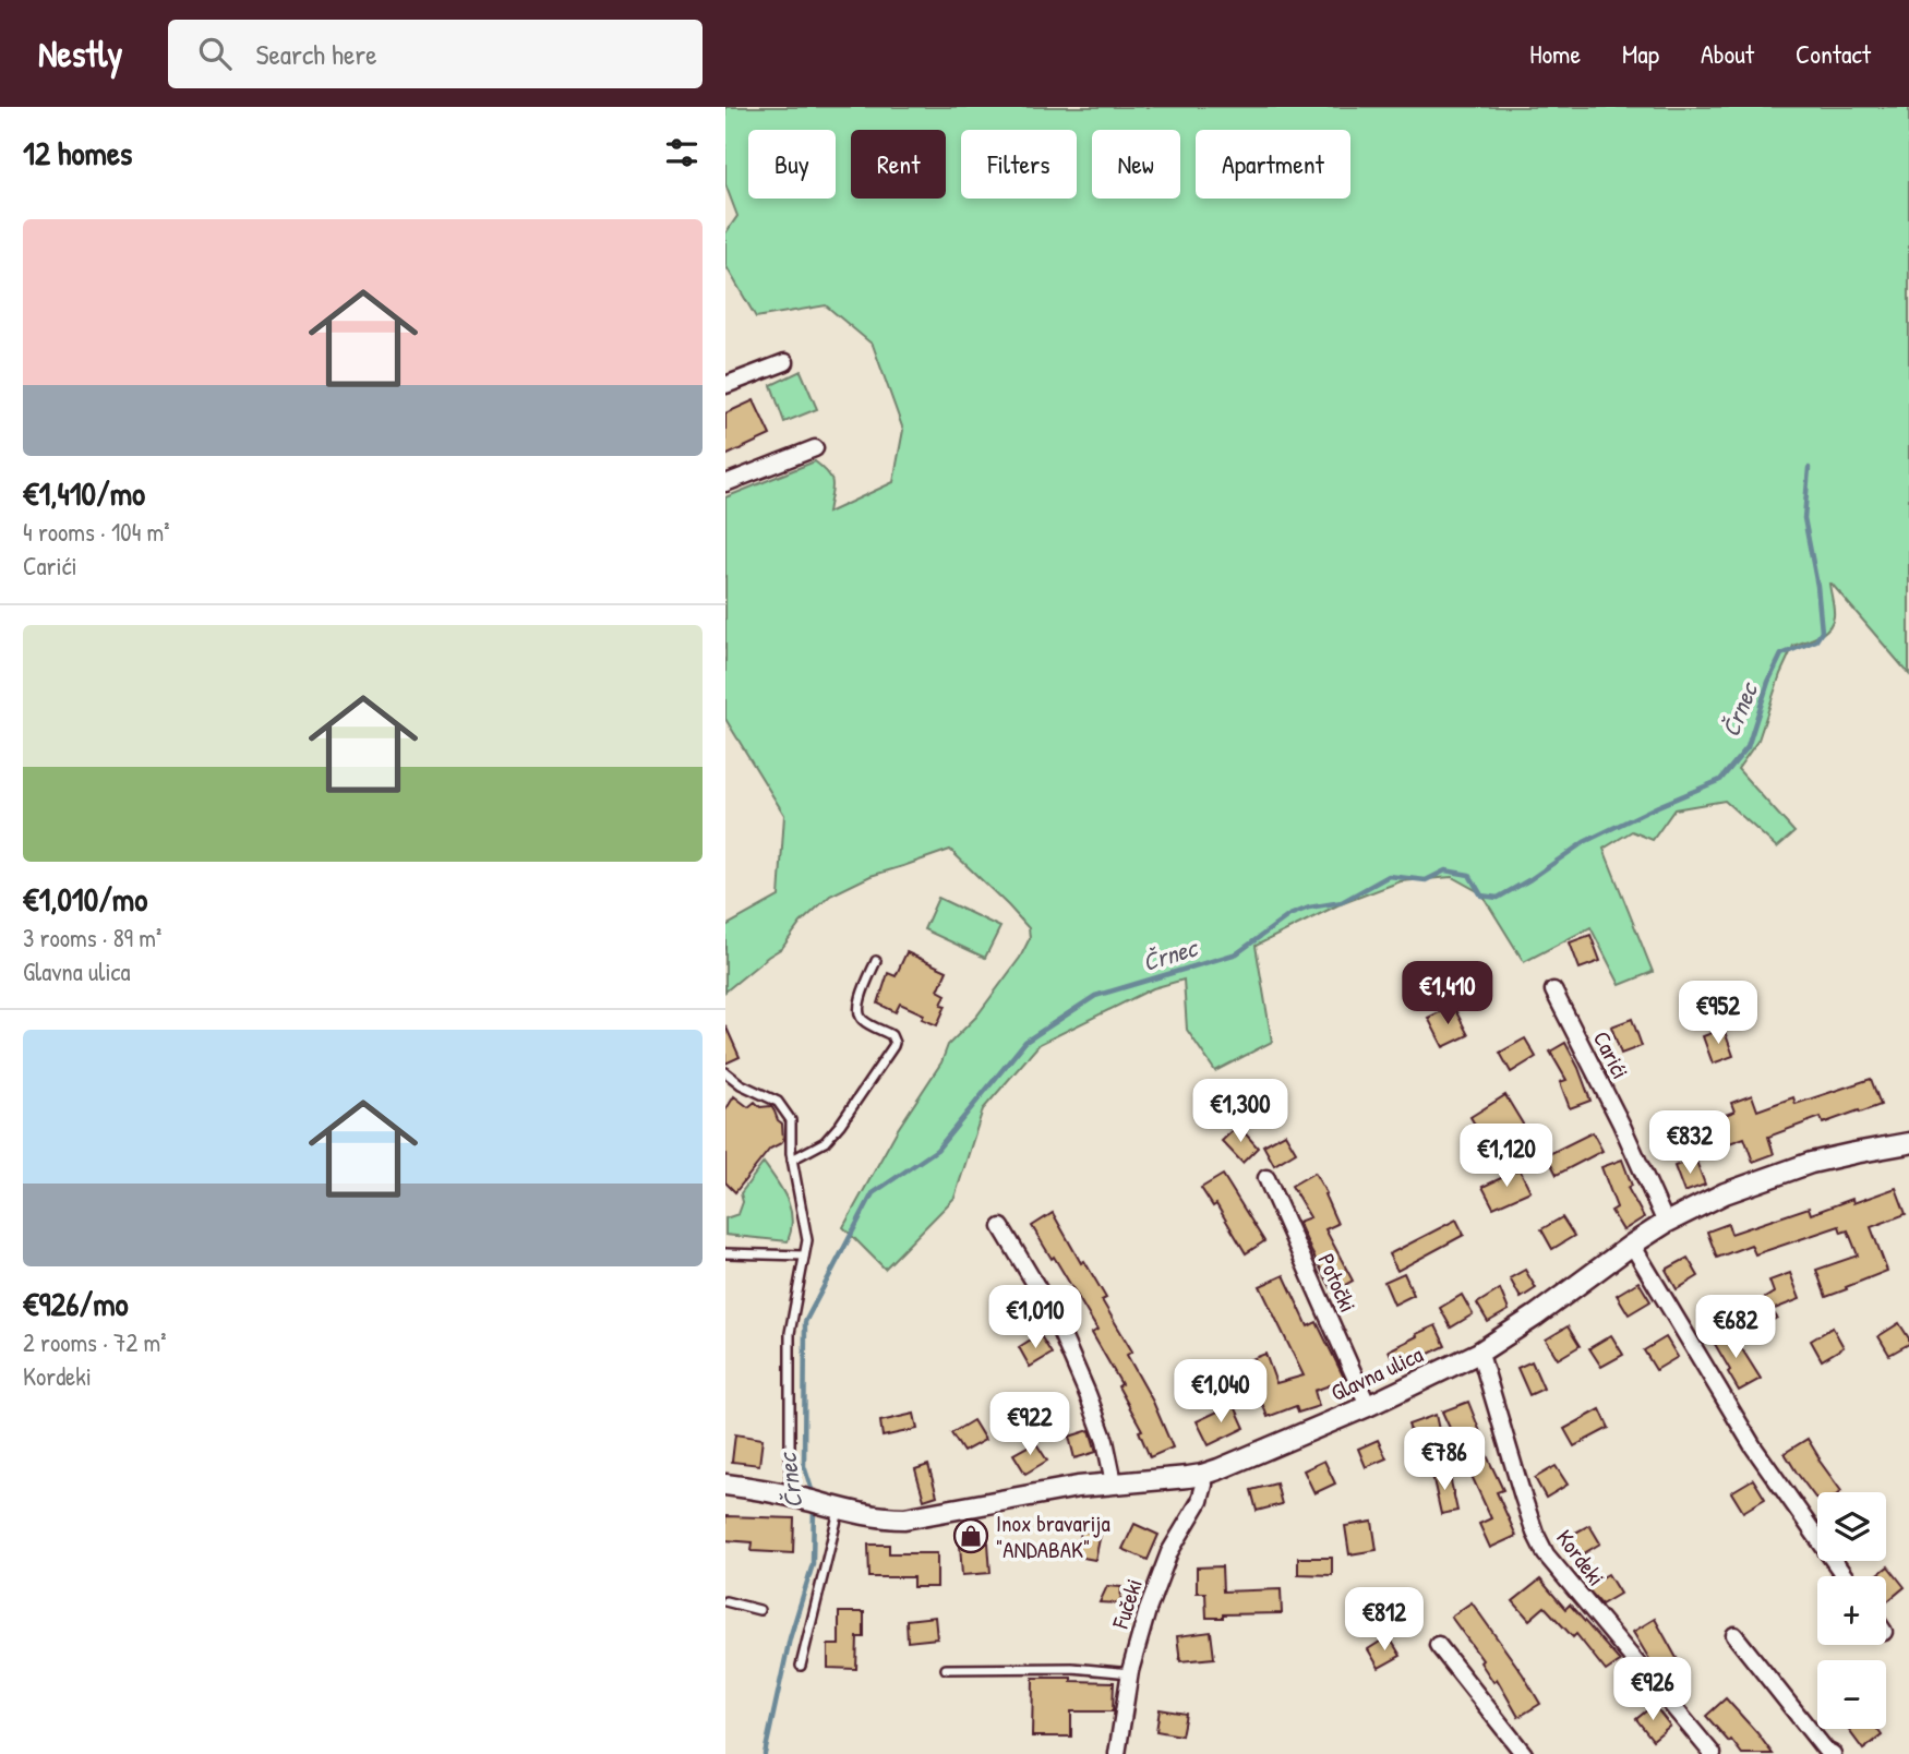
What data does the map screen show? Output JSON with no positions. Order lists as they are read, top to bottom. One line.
{"streets":{"street":["Carići","Potočki","Glavna ulica","Kordeki","Fučeki"]},"crossings":[["Carići","Glavna ulica"],["Potočki","Glavna ulica"],["Glavna ulica","Kordeki"],["Glavna ulica","Fučeki"]],"water":["Črnec"],"places":{"shop":["Inox bravarija \"ANDABAK\""]},"page":{"header":"Nestly","search":"Search here","nav":["Home","Map","About","Contact"],"heading":"12 homes","chip":["Buy","Rent","Filters","New","Apartment"],"list":[{"name":"€1,410/mo","note":"4 rooms · 104 m² · Carići"},{"name":"€1,010/mo","note":"3 rooms · 89 m² · Glavna ulica"},{"name":"€926/mo","note":"2 rooms · 72 m² · Kordeki"}],"price":["€1,410","€952","€1,300","€832","€1,120","€1,010","€682","€1,040","€922","€786","€812","€926"],"map_buttons":["+","−"]}}
